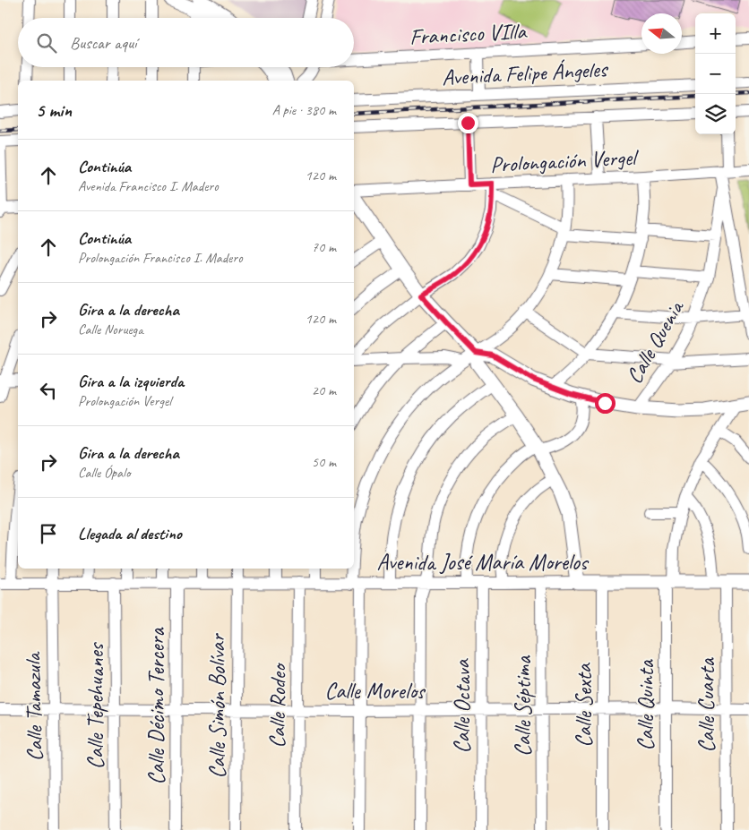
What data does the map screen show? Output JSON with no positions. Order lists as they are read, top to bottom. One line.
{"streets":{"main road":["Avenida José María Morelos"],"street":["Francisco VIlla","Avenida Felipe Ángeles","Prolongación Vergel","Calle Quenia","Calle Morelos","Calle Sexta","Calle Quinta","Calle Cuarta","Calle Tepehuanes","Calle Décimo Tercera","Calle Simón Bolívar","Calle Rodeo","Calle Octava","Calle Séptima","Calle Tamazula"]},"crossings":[["Avenida José María Morelos","Calle Sexta"],["Avenida José María Morelos","Calle Quinta"],["Avenida José María Morelos","Calle Cuarta"],["Avenida José María Morelos","Calle Tepehuanes"],["Avenida José María Morelos","Calle Décimo Tercera"],["Avenida José María Morelos","Calle Simón Bolívar"],["Avenida José María Morelos","Calle Rodeo"],["Avenida José María Morelos","Calle Octava"],["Avenida José María Morelos","Calle Séptima"],["Avenida José María Morelos","Calle Tamazula"],["Calle Morelos","Calle Sexta"],["Calle Morelos","Calle Quinta"],["Calle Morelos","Calle Cuarta"],["Calle Morelos","Calle Tepehuanes"],["Calle Morelos","Calle Décimo Tercera"],["Calle Morelos","Calle Simón Bolívar"],["Calle Morelos","Calle Rodeo"],["Calle Morelos","Calle Octava"],["Calle Morelos","Calle Séptima"],["Calle Morelos","Calle Tamazula"],["Calle Quinta","Calle Cuarta"]],"north":"left","page":{"map_buttons":["+","−"],"search":"Buscar aquí","heading":["5 min","A pie · 380 m"],"list":[["Continúa","Avenida Francisco I. Madero","120 m"],["Continúa","Prolongación Francisco I. Madero","70 m"],["Gira a la derecha","Calle Noruega","120 m"],["Gira a la izquierda","Prolongación Vergel","20 m"],["Gira a la derecha","Calle Ópalo","50 m"],"Llegada al destino"]}}
